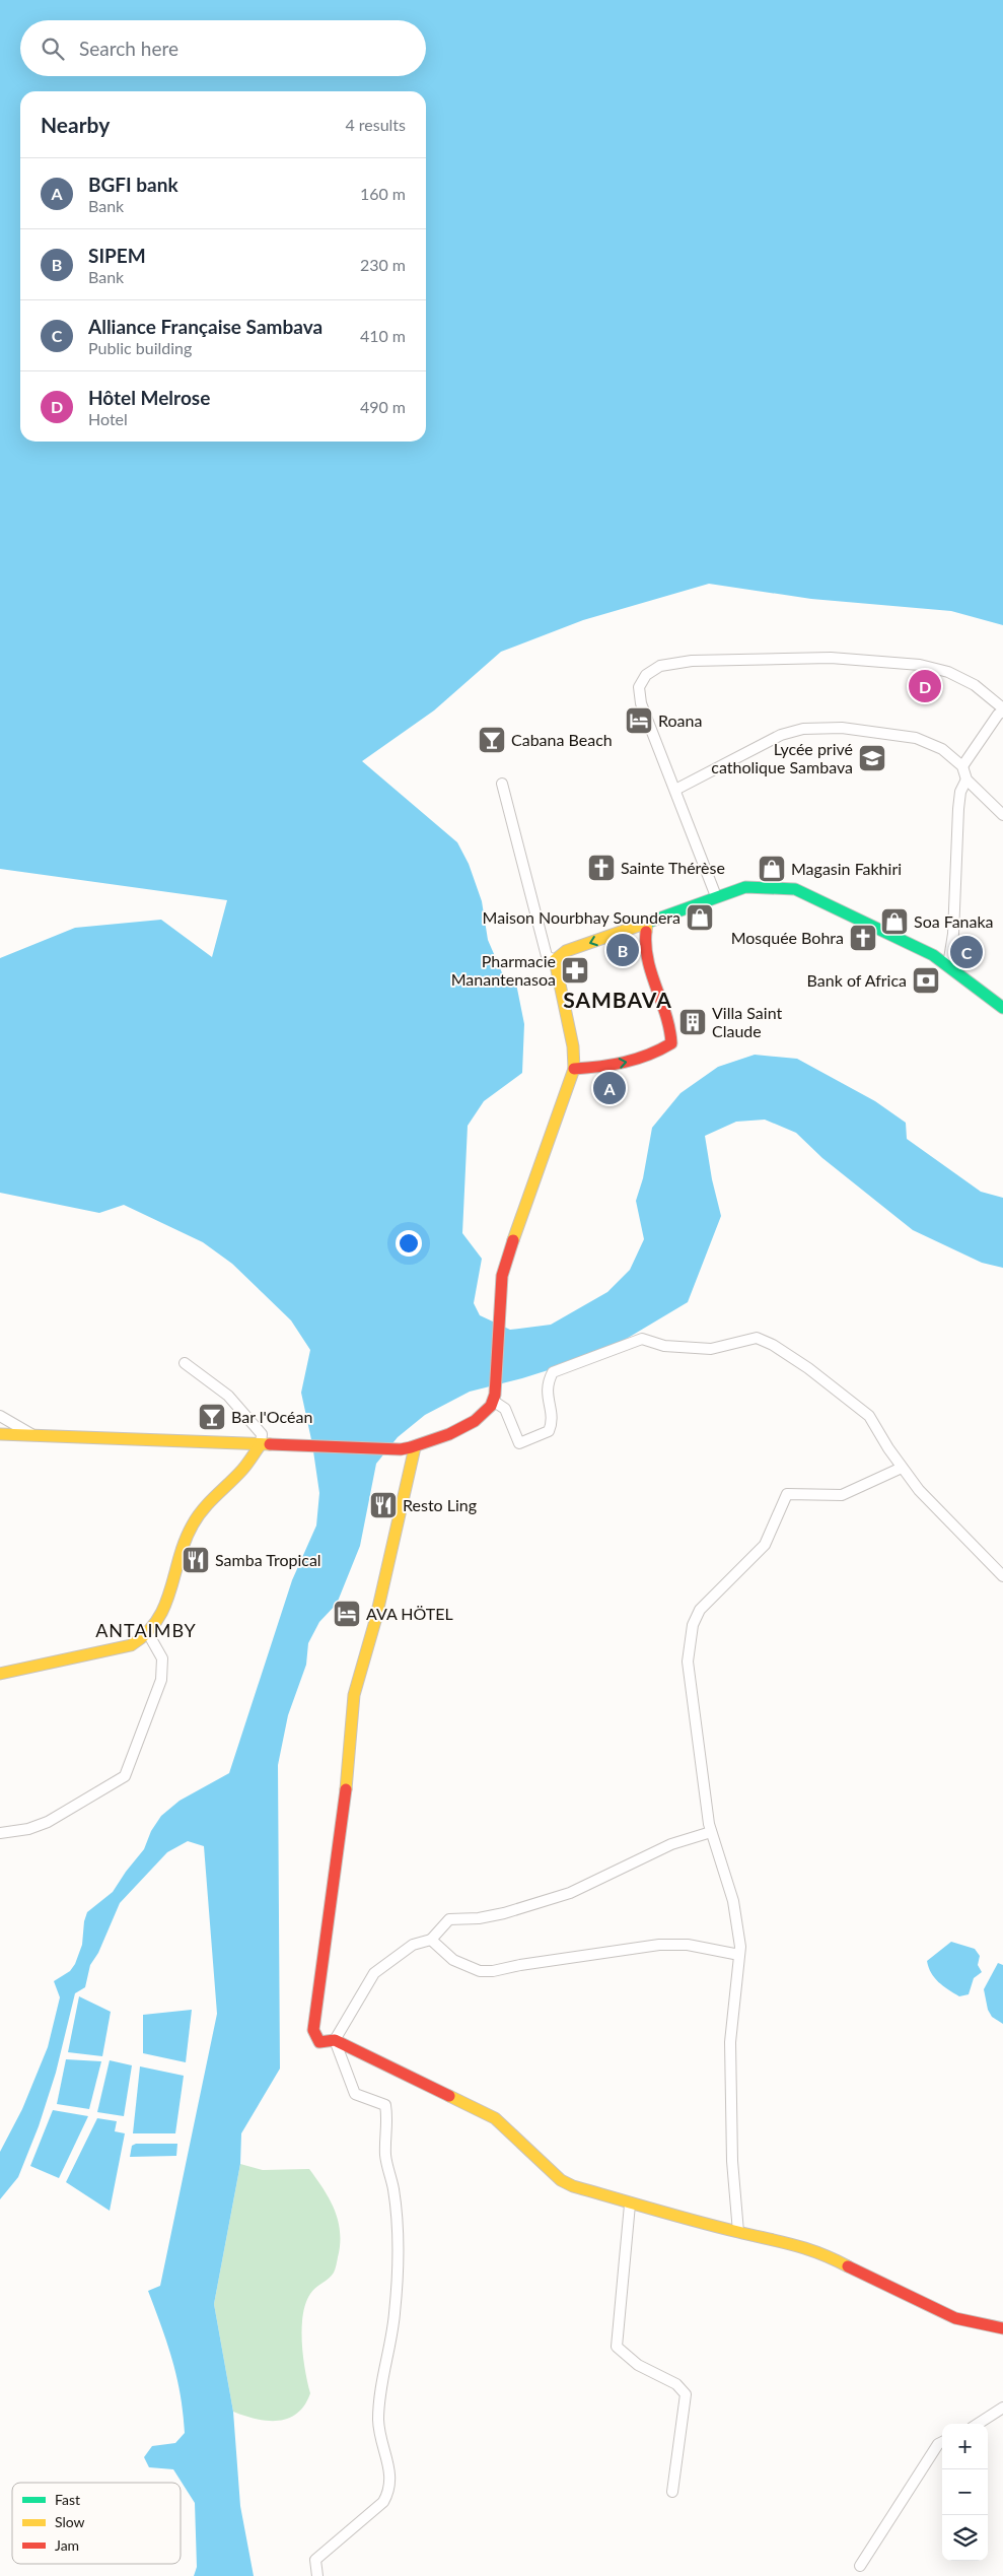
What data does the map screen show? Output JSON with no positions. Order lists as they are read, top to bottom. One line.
{"districts":["SAMBAVA","ANTAIMBY"],"places":{"hotel":["Roana","AVA HÖTEL"],"bar":["Cabana Beach","Bar l'Océan"],"school or university":["Lycée privé catholique Sambava"],"church":["Sainte Thérèse","Mosquée Bohra"],"shop":["Magasin Fakhiri","Maison Nourbhay Soundera","Soa Fanaka"],"pharmacy":["Pharmacie Manantenasoa"],"bank":["Bank of Africa"],"building":["Villa Saint Claude"],"restaurant":["Resto Ling","Samba Tropical"]},"legend":["Fast","Slow","Jam"],"page":{"search":"Search here","heading":["Nearby","4 results"],"list":[{"mark":"A","name":"BGFI bank","note":"Bank","value":"160 m"},{"mark":"B","name":"SIPEM","note":"Bank","value":"230 m"},{"mark":"C","name":"Alliance Française Sambava","note":"Public building","value":"410 m"},{"mark":"D","name":"Hôtel Melrose","note":"Hotel","value":"490 m"}],"pins":["D","B","C","A"],"map_buttons":["+","−"]}}
